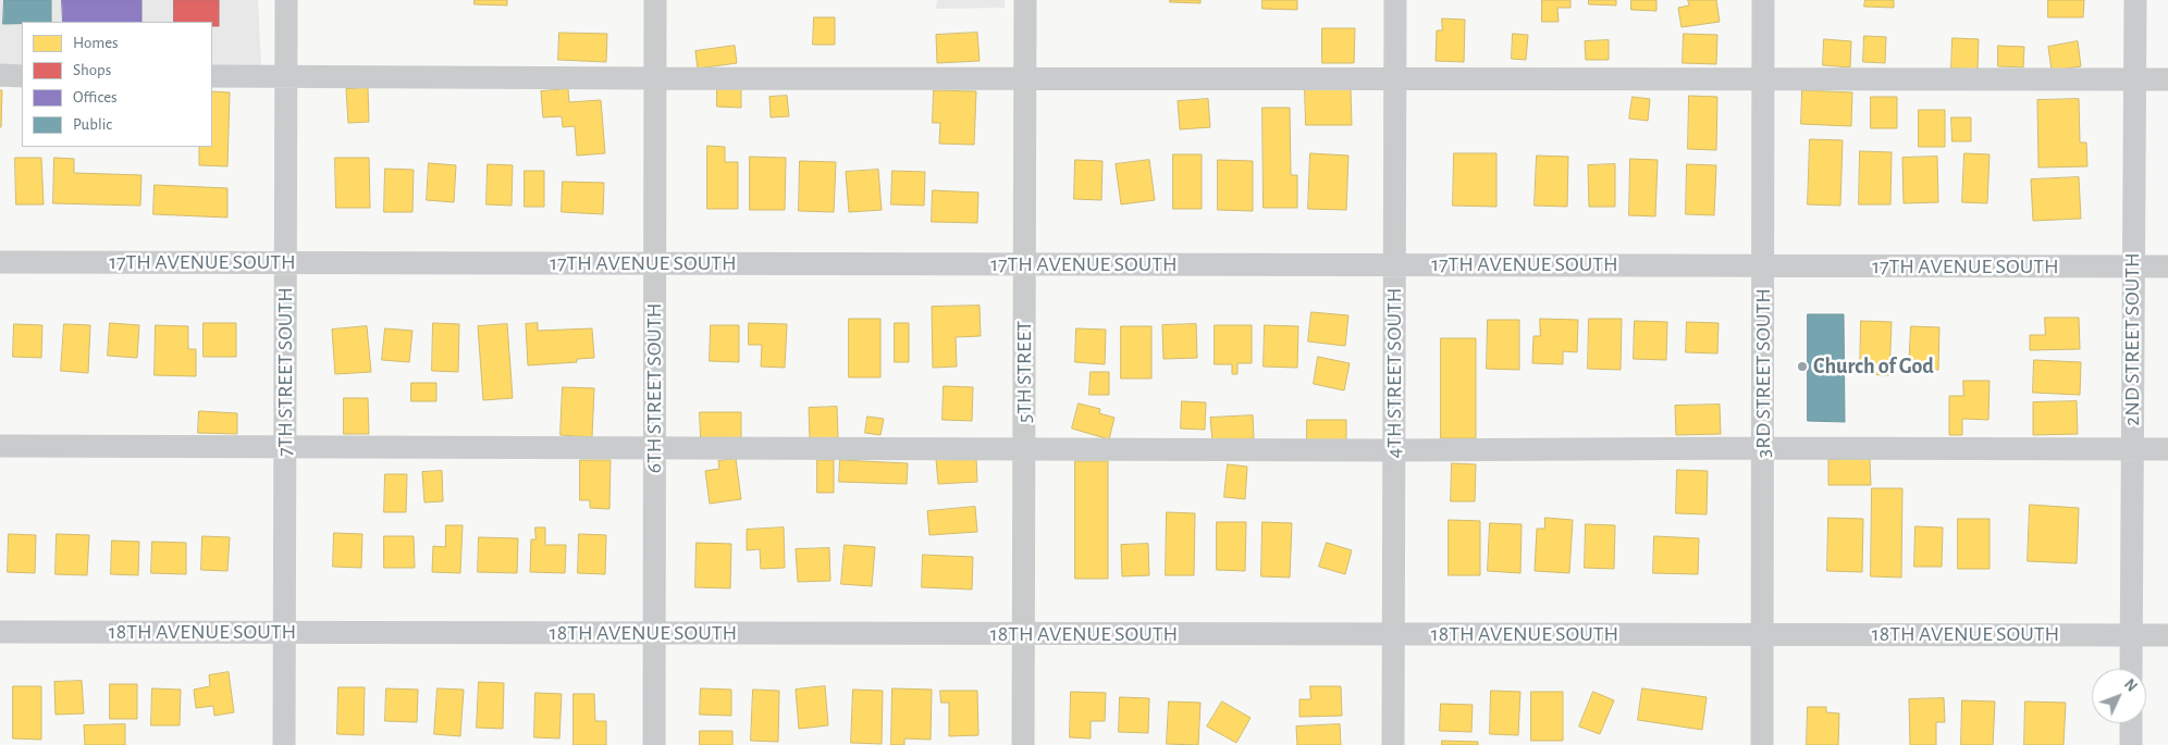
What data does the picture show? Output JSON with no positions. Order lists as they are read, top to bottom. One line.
{"streets":{"street":["17TH AVENUE SOUTH","2ND STREET SOUTH","7TH STREET SOUTH","5TH STREET","4TH STREET SOUTH","3RD STREET SOUTH","6TH STREET SOUTH","18TH AVENUE SOUTH"]},"crossings":[["17TH AVENUE SOUTH","2ND STREET SOUTH"],["17TH AVENUE SOUTH","7TH STREET SOUTH"],["17TH AVENUE SOUTH","5TH STREET"],["17TH AVENUE SOUTH","4TH STREET SOUTH"],["17TH AVENUE SOUTH","3RD STREET SOUTH"],["17TH AVENUE SOUTH","6TH STREET SOUTH"],["2ND STREET SOUTH","18TH AVENUE SOUTH"],["7TH STREET SOUTH","18TH AVENUE SOUTH"],["5TH STREET","18TH AVENUE SOUTH"],["4TH STREET SOUTH","18TH AVENUE SOUTH"],["3RD STREET SOUTH","18TH AVENUE SOUTH"],["6TH STREET SOUTH","18TH AVENUE SOUTH"]],"places":["Church of God"],"legend":["Homes","Shops","Offices","Public"],"north":"top right"}
